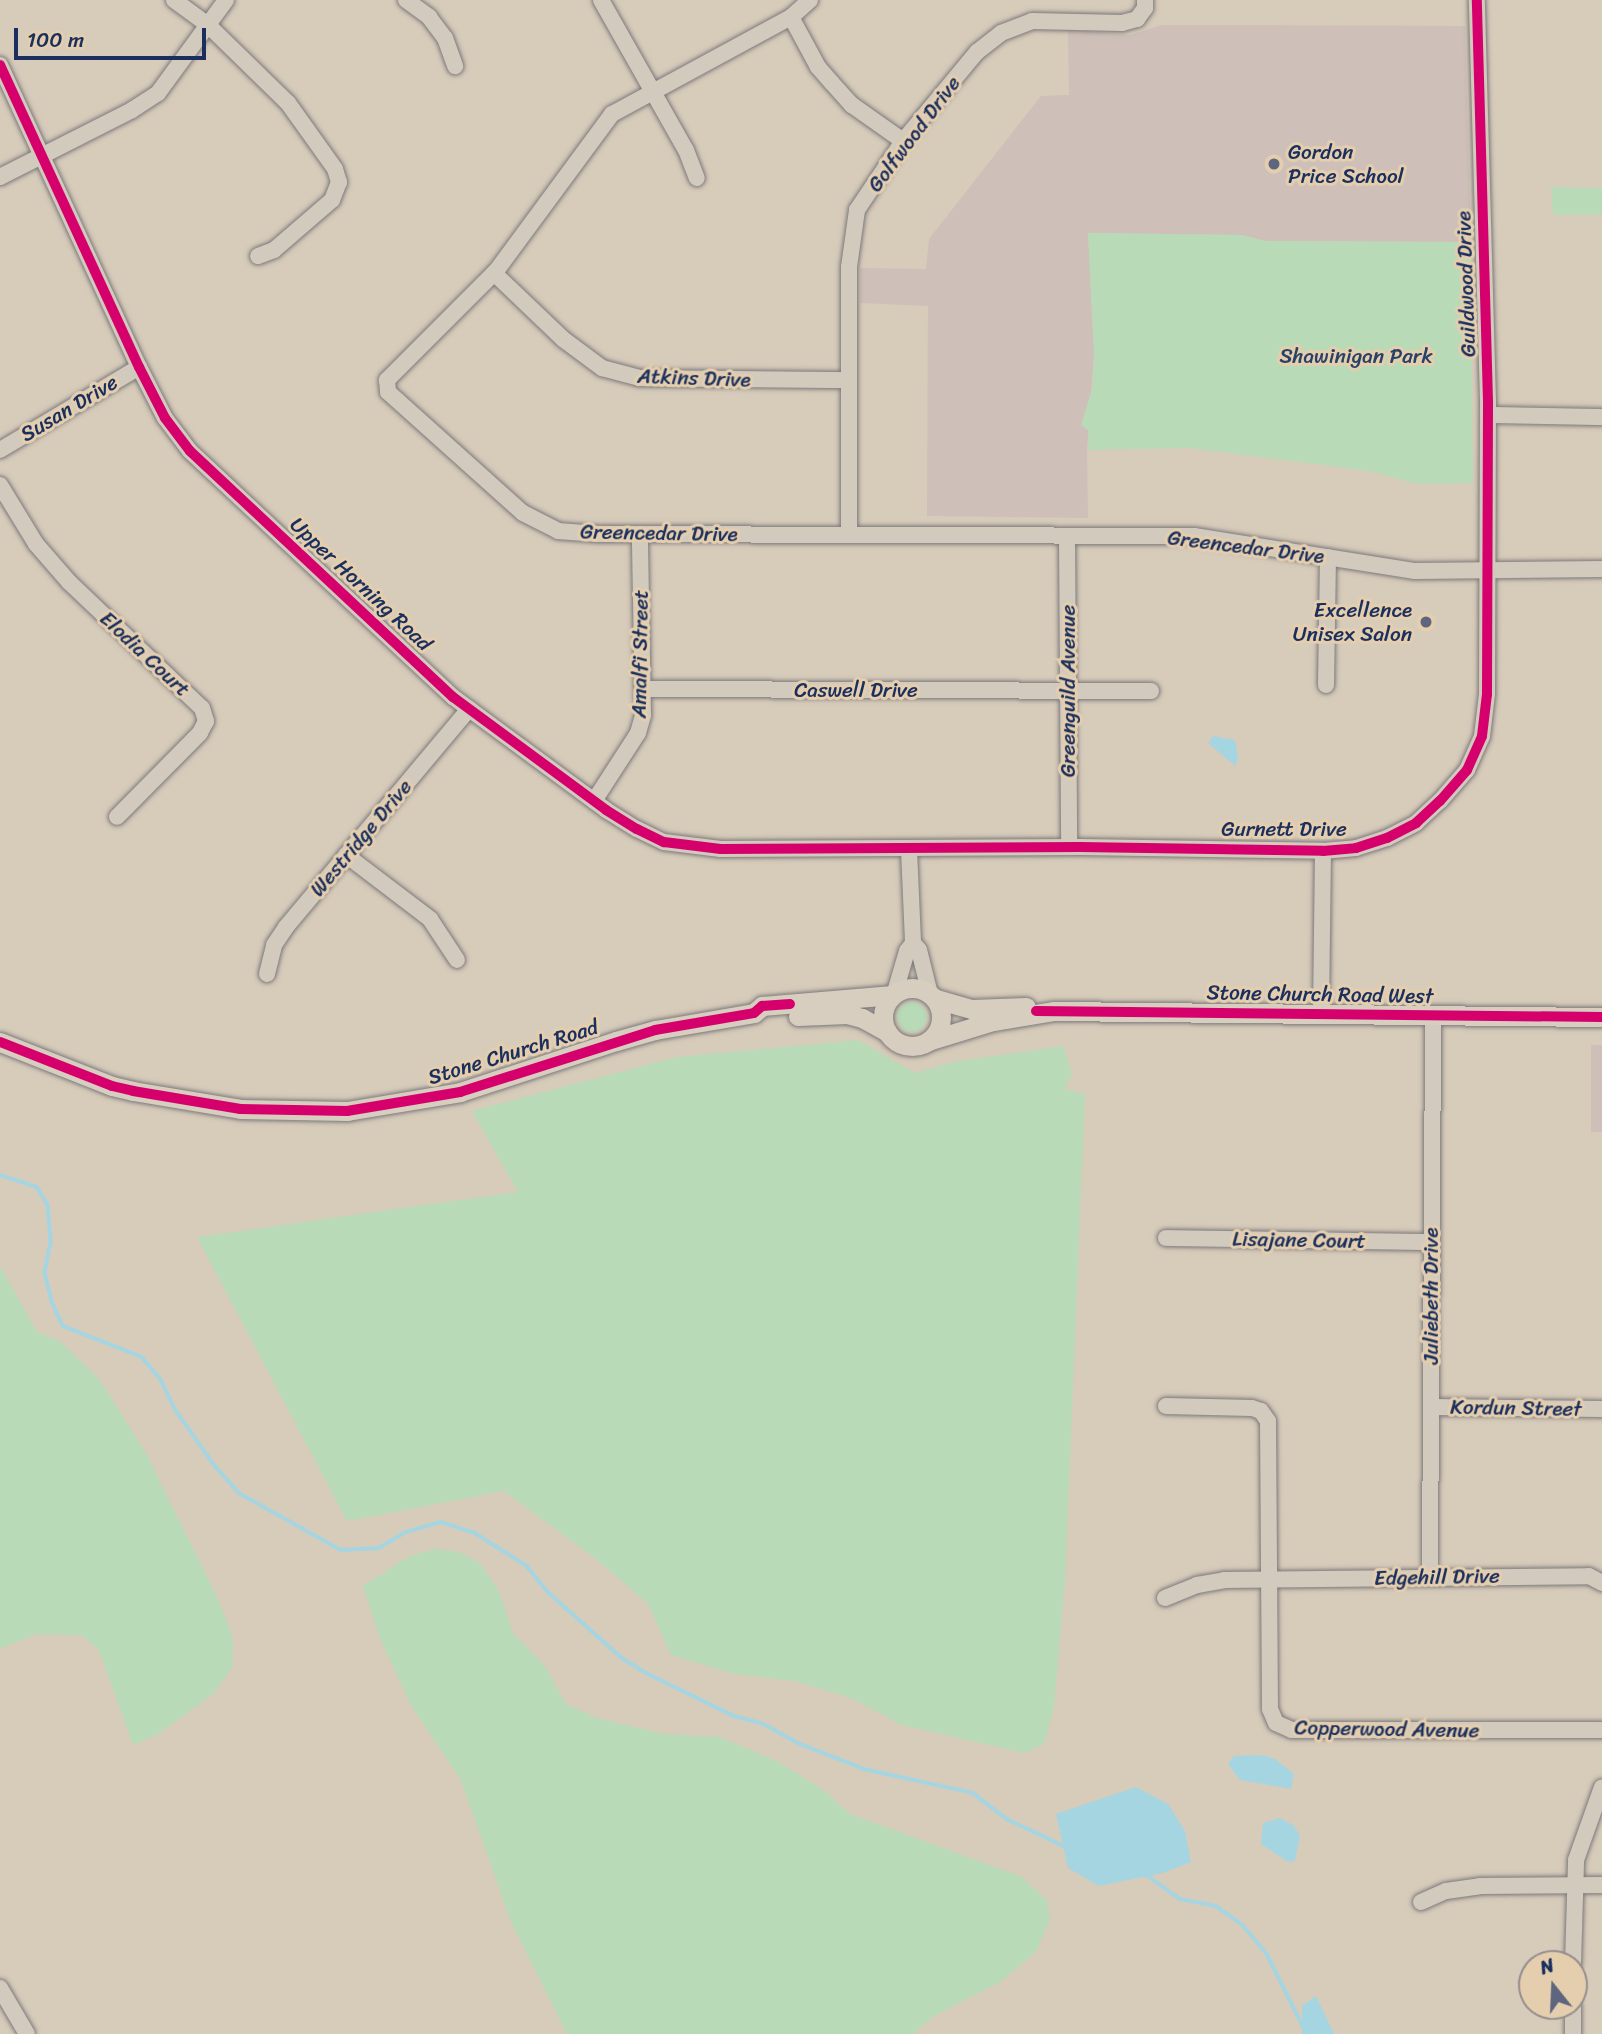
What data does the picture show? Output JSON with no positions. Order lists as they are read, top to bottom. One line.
{"streets":{"main road":["Stone Church Road West","Stone Church Road"],"street":["Golfwood Drive","Guildwood Drive","Atkins Drive","Susan Drive","Greencedar Drive","Upper Horning Road","Elodia Court","Amalfi Street","Caswell Drive","Greenguild Avenue","Gurnett Drive","Westridge Drive","Lisajane Court","Juliebeth Drive","Kordun Street","Edgehill Drive","Copperwood Avenue"]},"crossings":[["Golfwood Drive","Atkins Drive"],["Golfwood Drive","Greencedar Drive"],["Guildwood Drive","Greencedar Drive"],["Guildwood Drive","Gurnett Drive"],["Atkins Drive","Greencedar Drive"],["Susan Drive","Upper Horning Road"],["Greencedar Drive","Amalfi Street"],["Greencedar Drive","Greenguild Avenue"],["Greencedar Drive","Gurnett Drive"],["Upper Horning Road","Amalfi Street"],["Upper Horning Road","Gurnett Drive"],["Upper Horning Road","Westridge Drive"],["Amalfi Street","Caswell Drive"],["Caswell Drive","Greenguild Avenue"],["Greenguild Avenue","Gurnett Drive"],["Stone Church Road West","Juliebeth Drive"],["Lisajane Court","Juliebeth Drive"],["Juliebeth Drive","Kordun Street"],["Juliebeth Drive","Edgehill Drive"],["Edgehill Drive","Copperwood Avenue"]],"parks":["Shawinigan Park"],"places":["Gordon Price School","Excellence Unisex Salon"],"scale_bar":"100 m","north":"top"}
